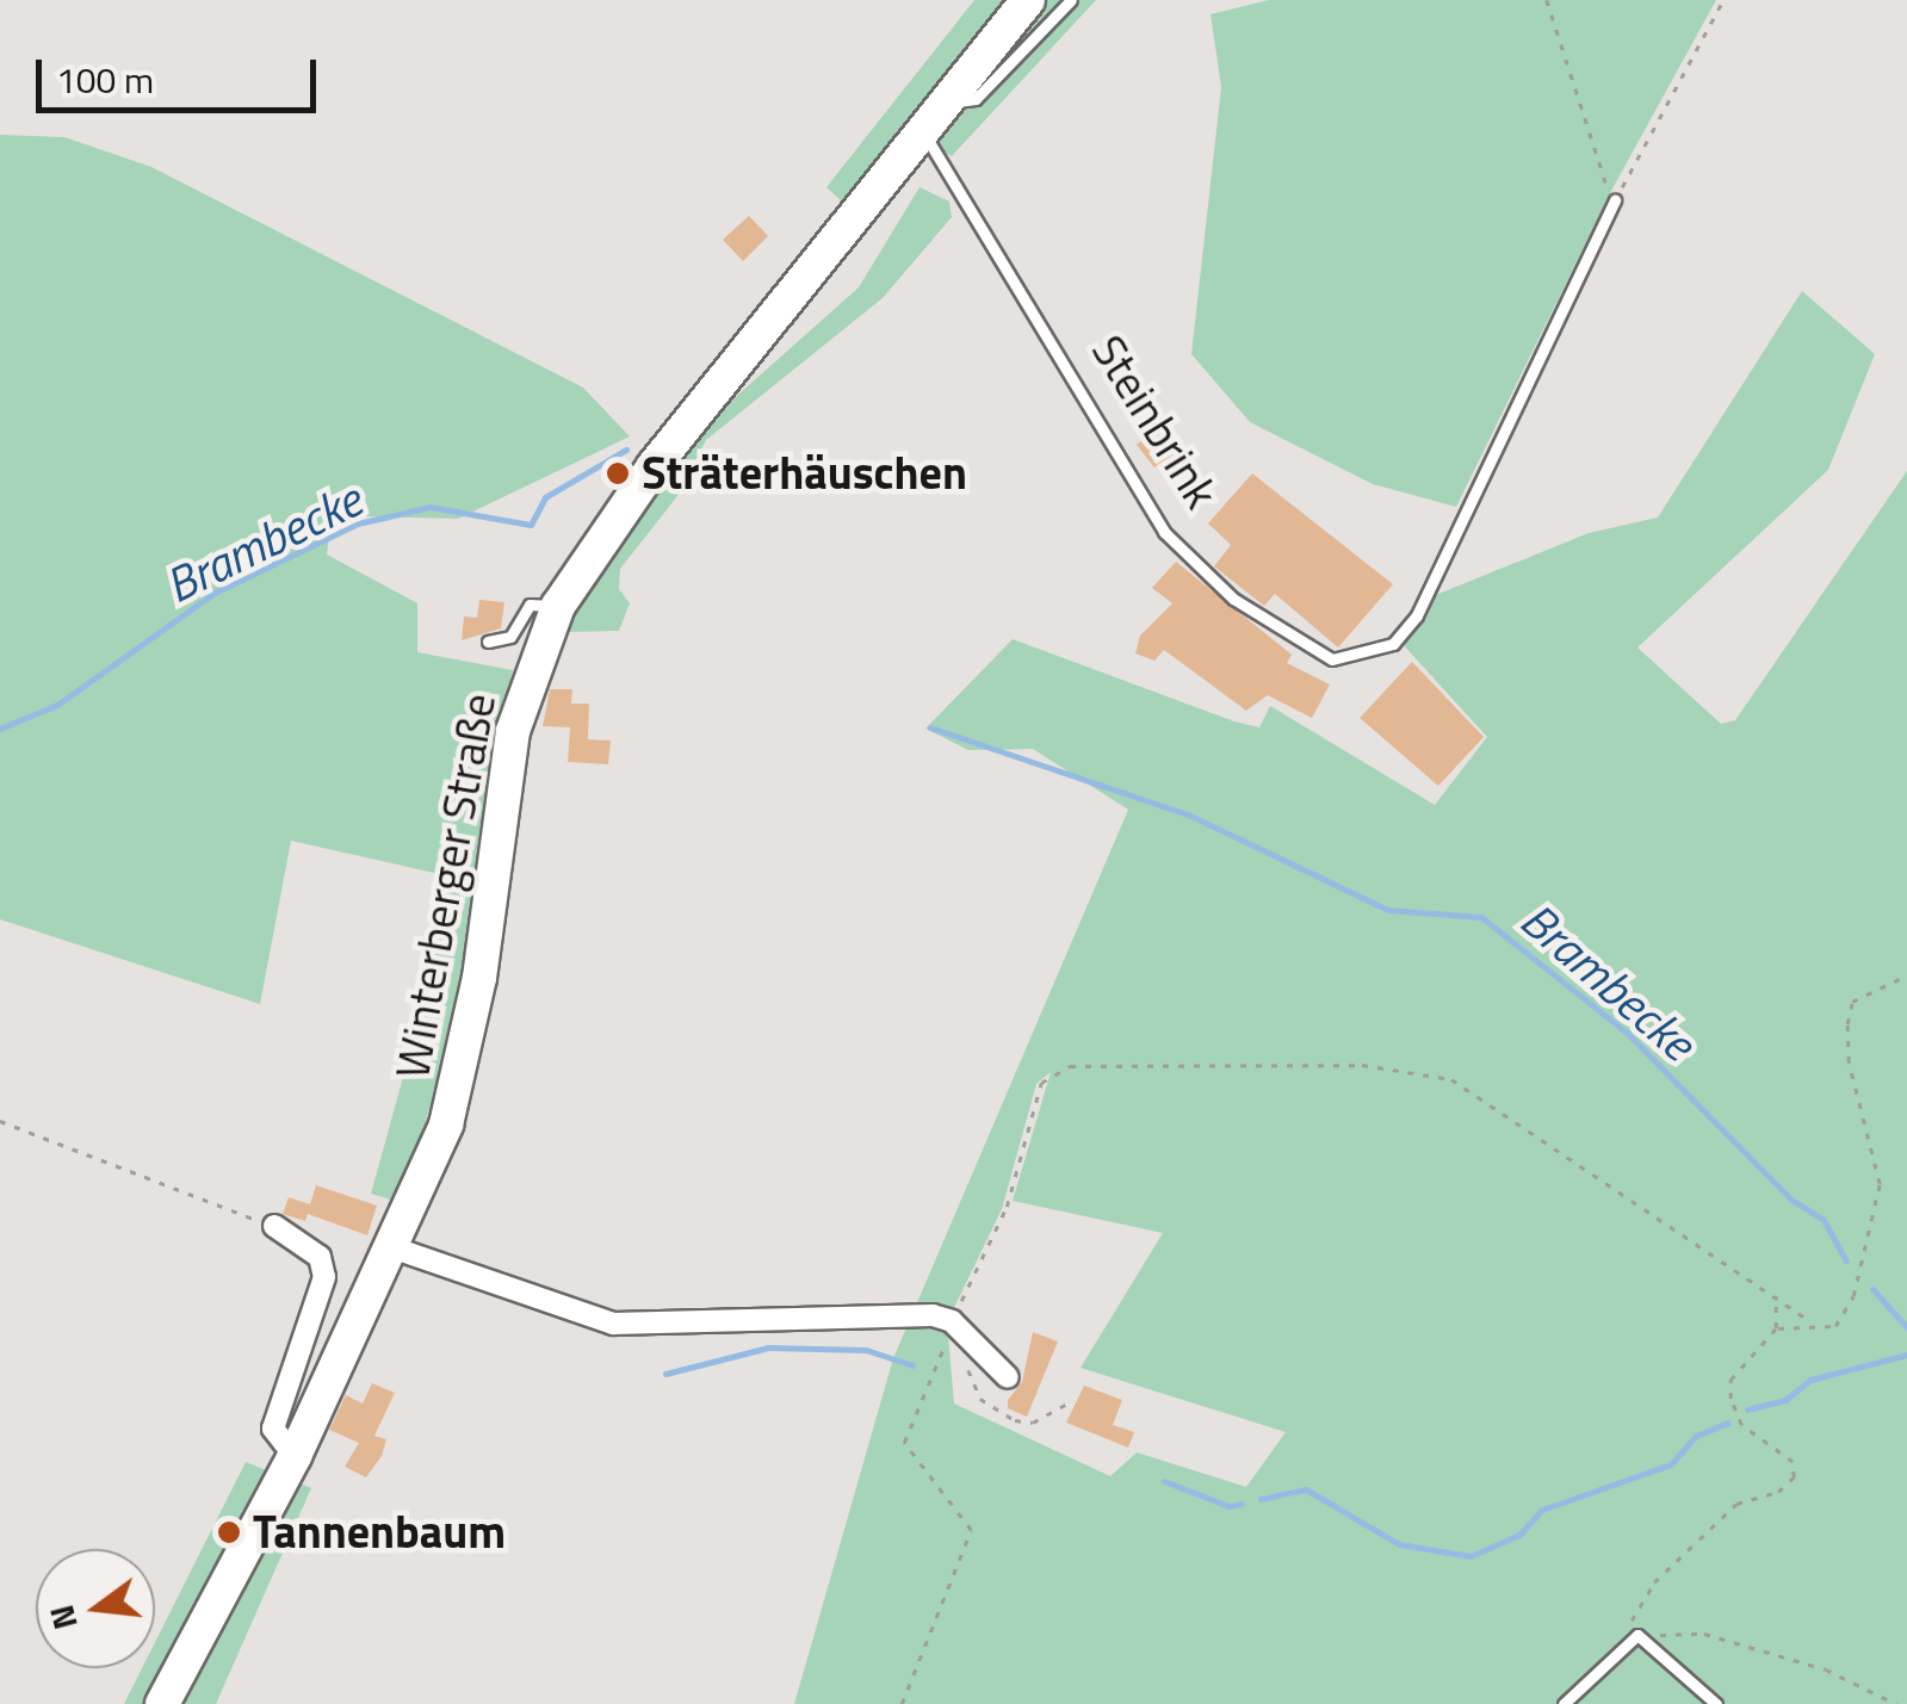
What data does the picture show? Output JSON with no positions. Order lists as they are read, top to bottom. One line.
{"streets":{"main road":["Winterberger Straße"],"lane":["Steinbrink"]},"crossings":[["Steinbrink","Winterberger Straße"]],"water":["Brambecke"],"places":["Sträterhäuschen","Tannenbaum"],"scale_bar":"100 m","north":"left"}
